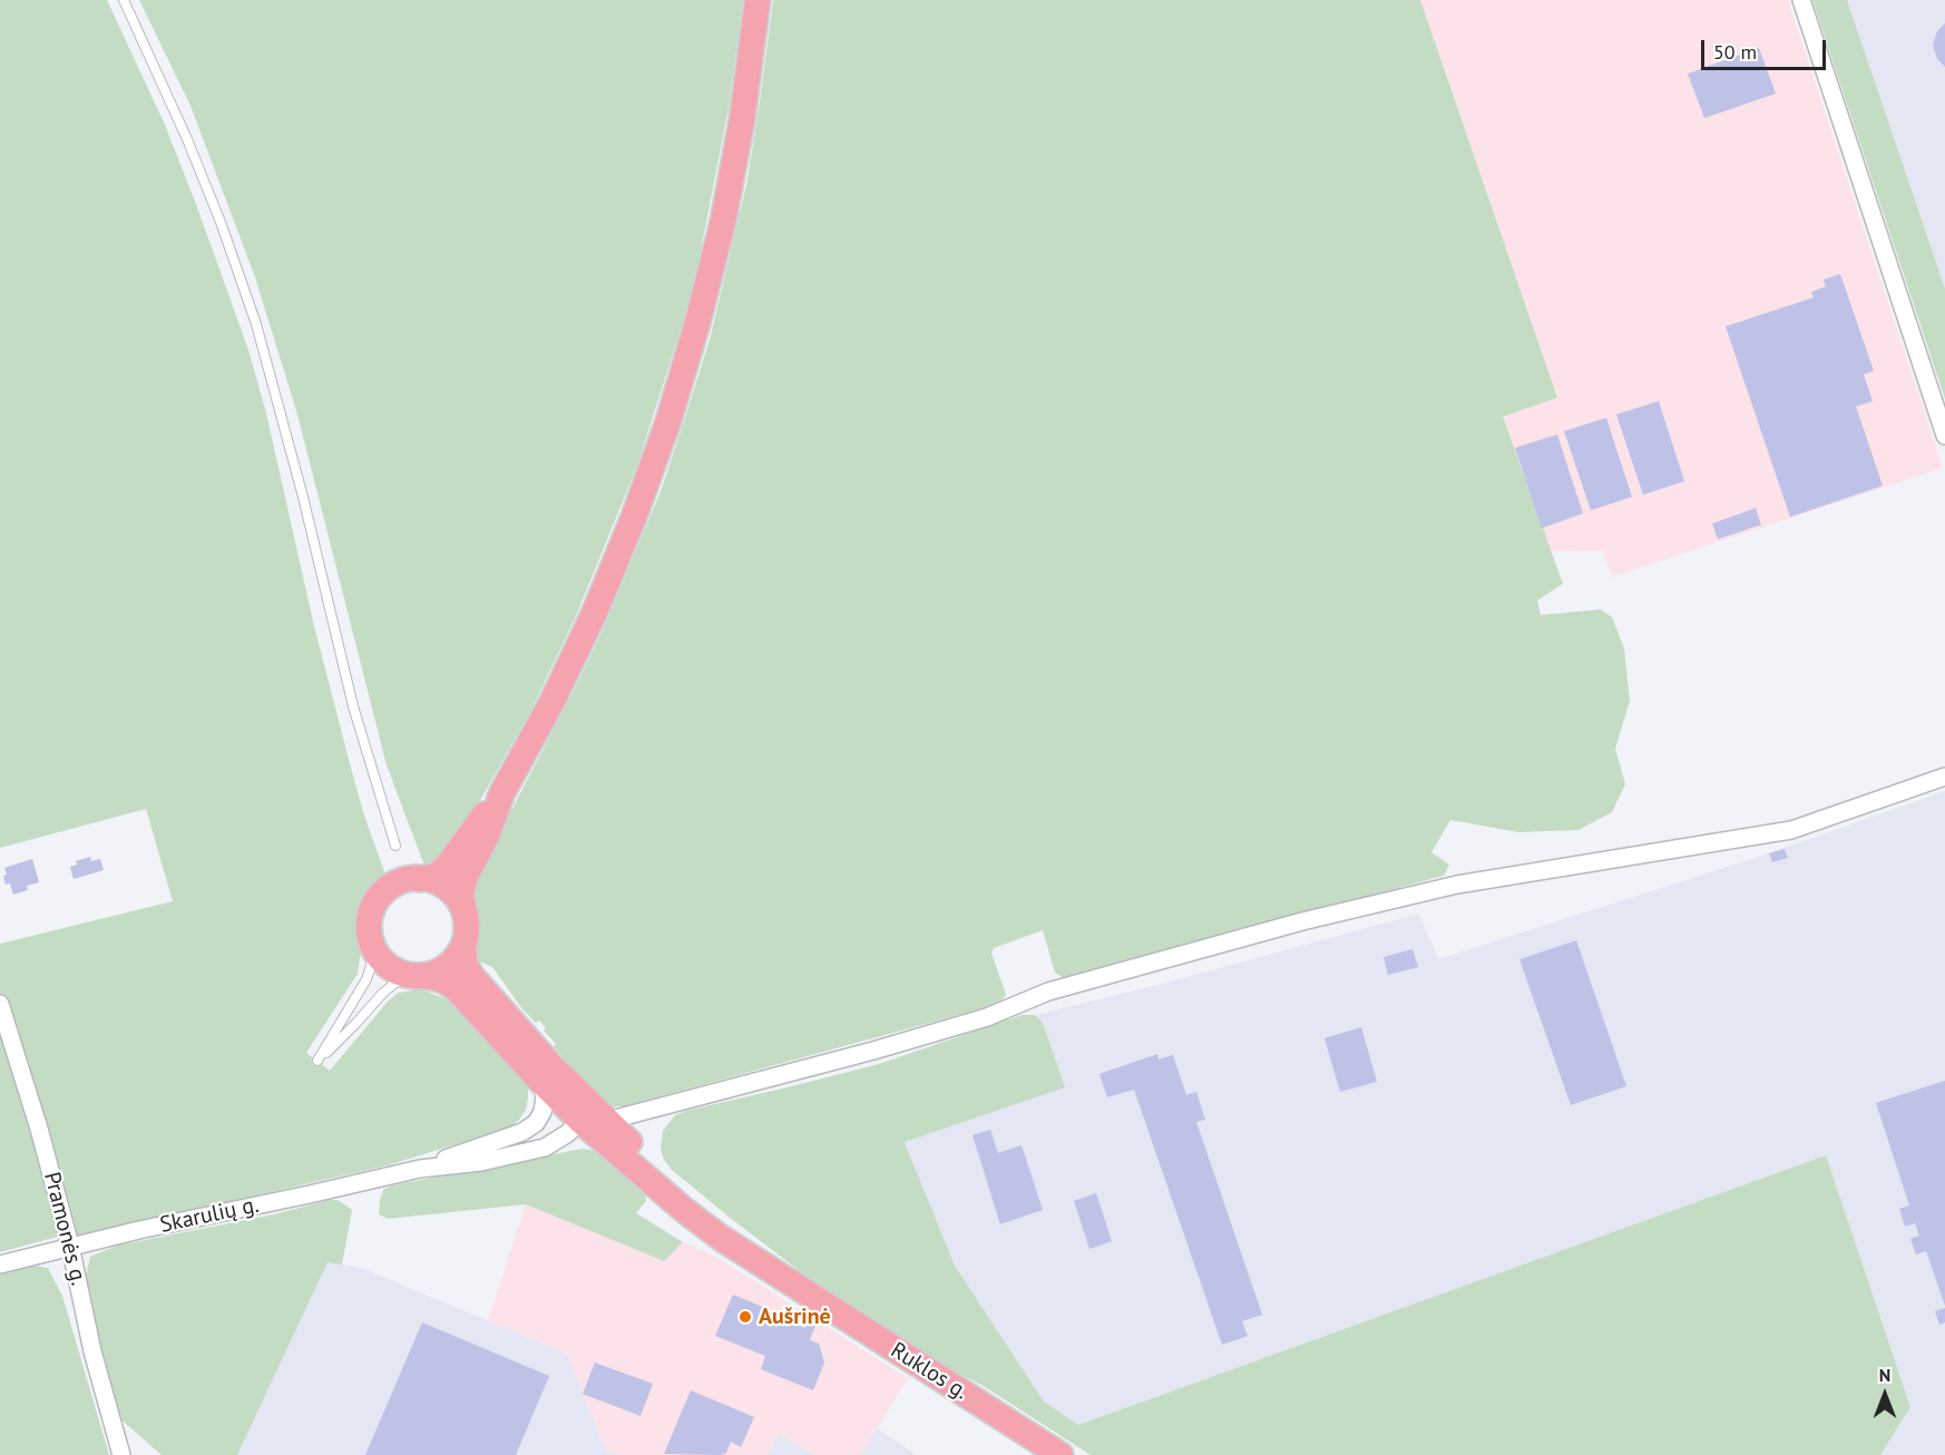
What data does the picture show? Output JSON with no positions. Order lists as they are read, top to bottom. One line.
{"streets":{"main road":["Ruklos g."],"street":["Skarulių g.","Pramonės g."]},"crossings":[["Skarulių g.","Pramonės g."]],"places":["Aušrinė"],"scale_bar":"50 m","north":"top"}
